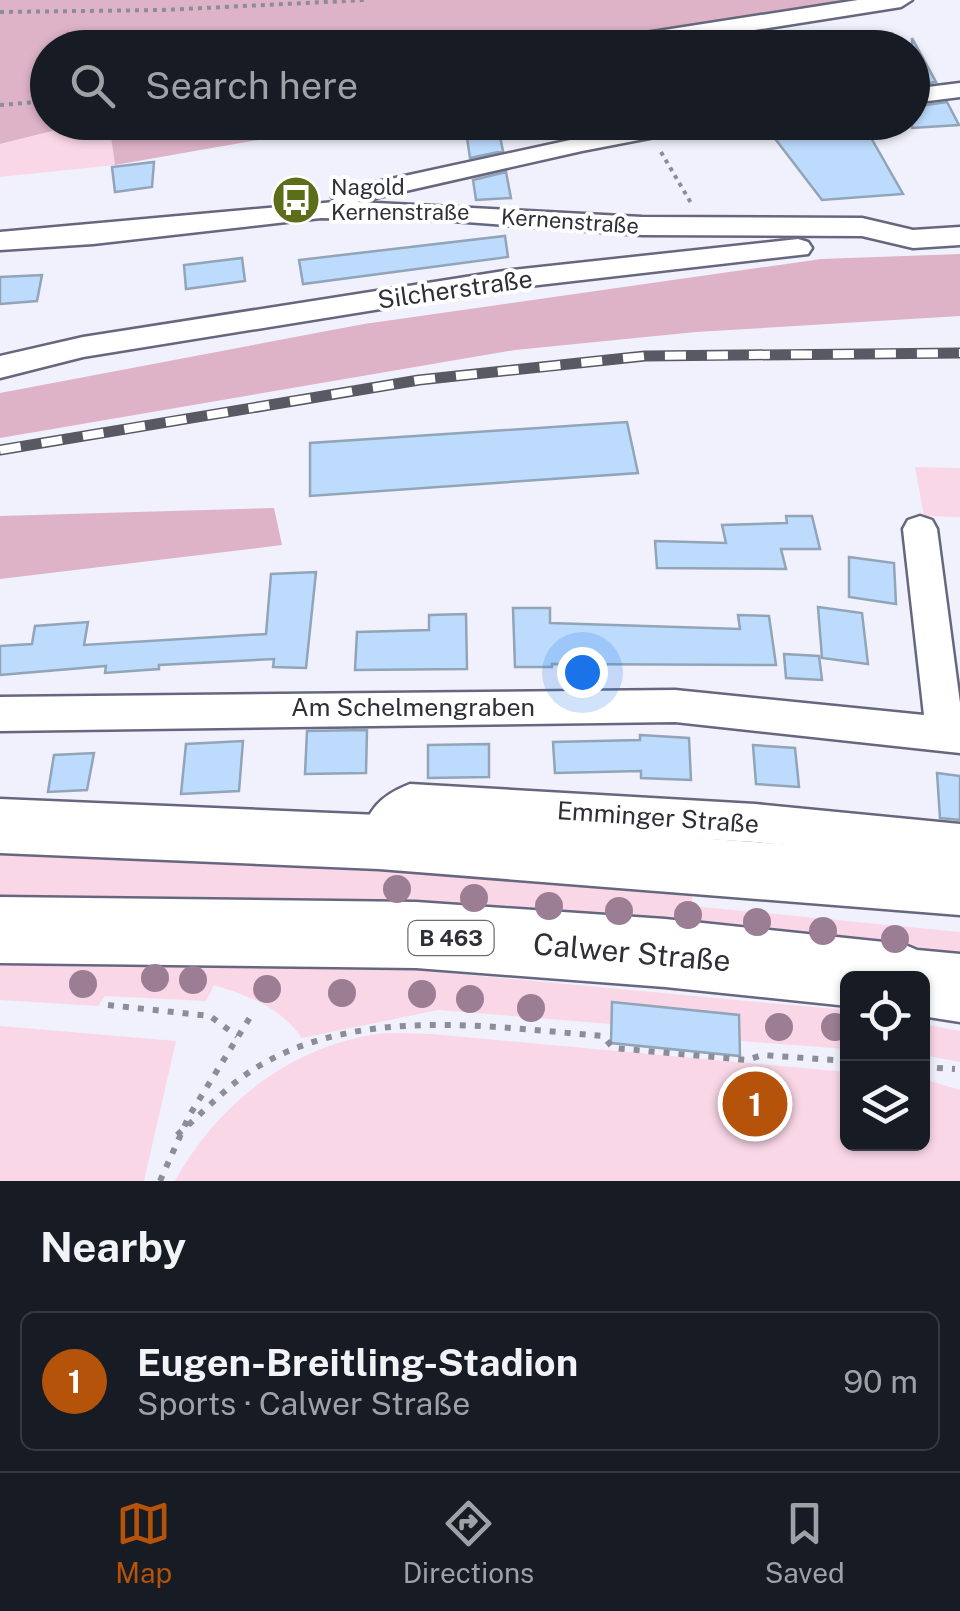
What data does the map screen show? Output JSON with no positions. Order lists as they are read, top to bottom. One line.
{"streets":{"main road":["B 463","Calwer Straße"],"street":["Kernenstraße","Silcherstraße","Am Schelmengraben","Emminger Straße"]},"crossings":[["Kernenstraße","Silcherstraße"]],"places":{"bus stop":["Nagold Kernenstraße"]},"page":{"search":"Search here","pins":"1","heading":"Nearby","list":[{"mark":"1","name":"Eugen-Breitling-Stadion","note":"Sports · Calwer Straße","value":"90 m"}],"nav":["Map","Directions","Saved"]}}
